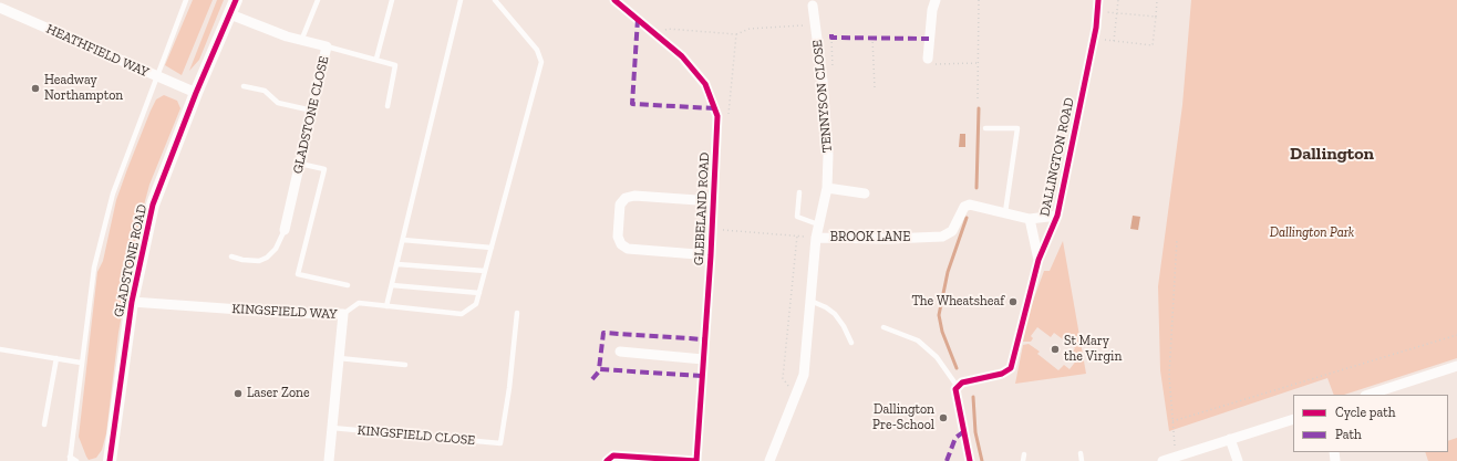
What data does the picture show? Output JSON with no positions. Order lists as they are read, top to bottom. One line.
{"streets":{"street":["HEATHFIELD WAY","TENNYSON CLOSE","GLADSTONE CLOSE","DALLINGTON ROAD","GLEBELAND ROAD","BROOK LANE","GLADSTONE ROAD","KINGSFIELD WAY"],"lane":["KINGSFIELD CLOSE"]},"crossings":[["HEATHFIELD WAY","GLADSTONE ROAD"],["TENNYSON CLOSE","BROOK LANE"],["GLADSTONE CLOSE","GLADSTONE ROAD"],["DALLINGTON ROAD","BROOK LANE"],["GLADSTONE ROAD","KINGSFIELD WAY"],["KINGSFIELD WAY","KINGSFIELD CLOSE"]],"districts":["Dallington"],"parks":["Dallington Park"],"places":["Headway Northampton","The Wheatsheaf","St Mary the Virgin","Laser Zone","Dallington Pre-School"],"legend":["Cycle path","Path"]}
